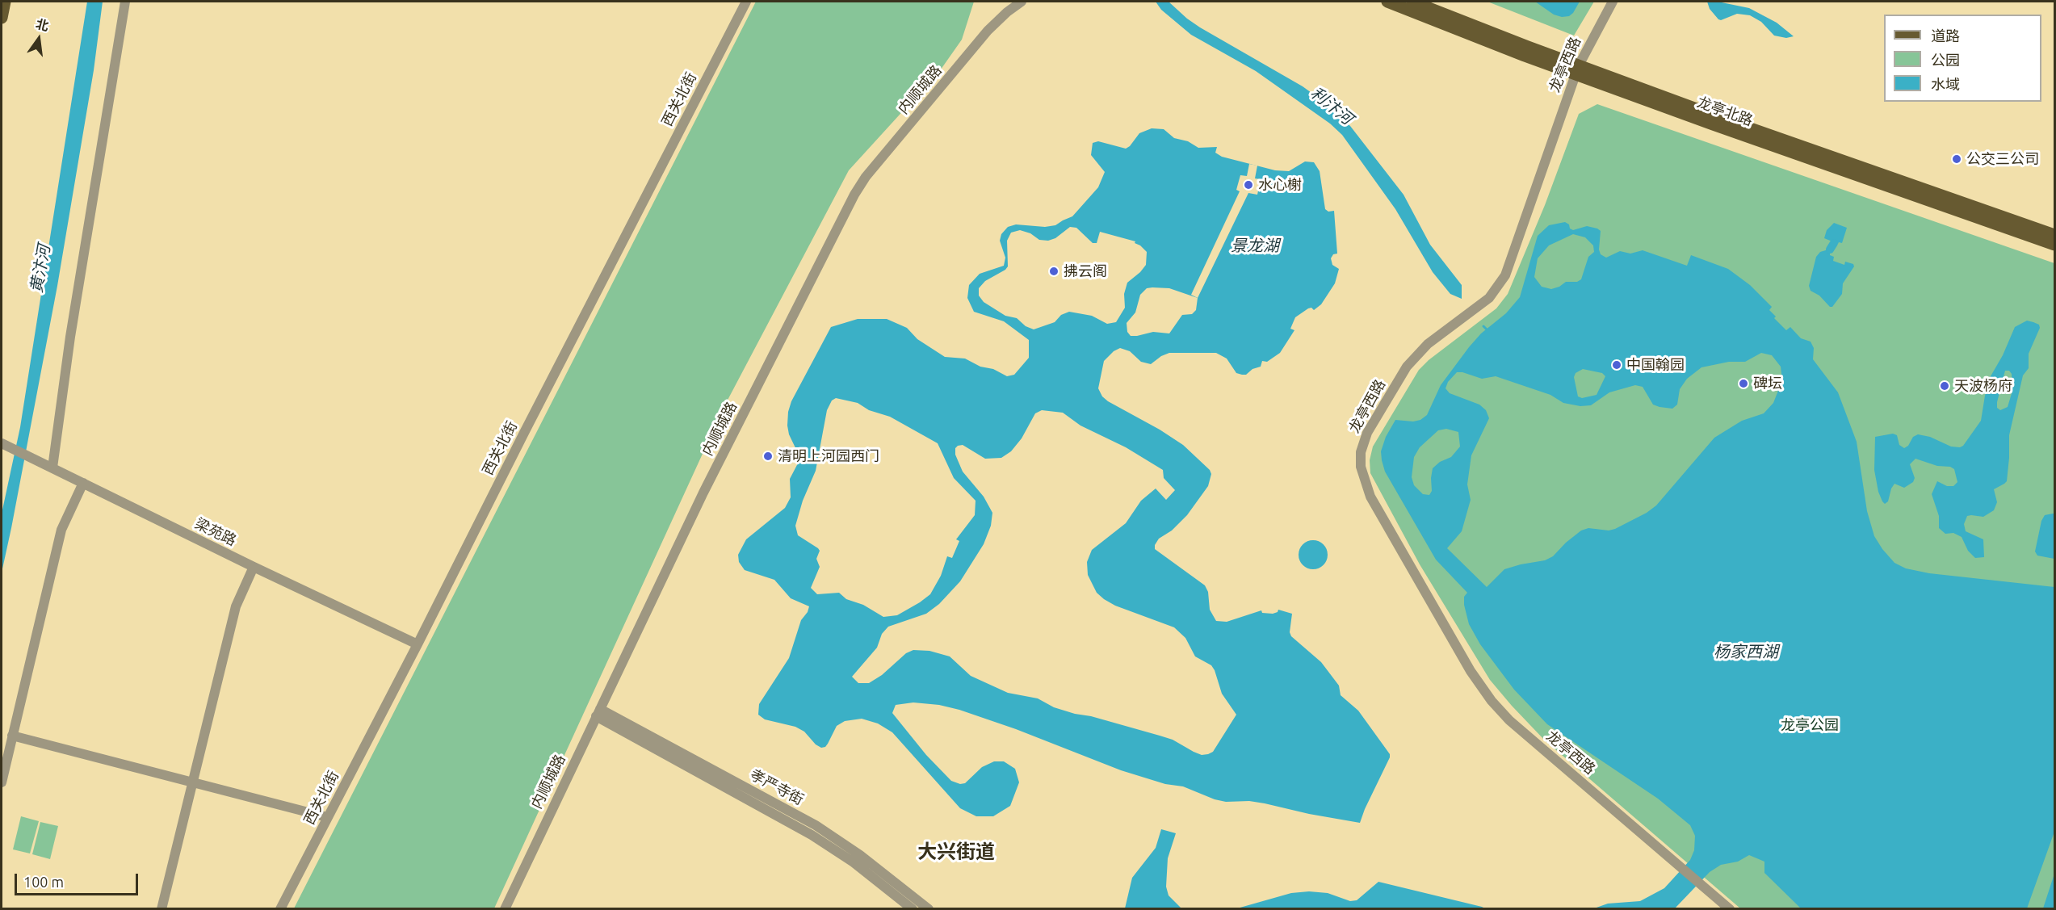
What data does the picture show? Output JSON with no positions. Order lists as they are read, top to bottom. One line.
{"streets":{"main road":["龙亭北路"],"street":["龙亭西路","内顺城路","西关北街","梁苑路","孝严寺街"]},"crossings":[["龙亭西路","龙亭北路"],["内顺城路","孝严寺街"],["西关北街","梁苑路"]],"districts":["大兴街道"],"water":["利汴河","景龙湖","黄汴河","杨家西湖"],"parks":["龙亭公园"],"places":["公交三公司","水心榭","拂云阁","中国翰园","碑坛","天波杨府","清明上河园西门"],"legend":["道路","公园","水域"],"scale_bar":"100 m","north":"top"}
